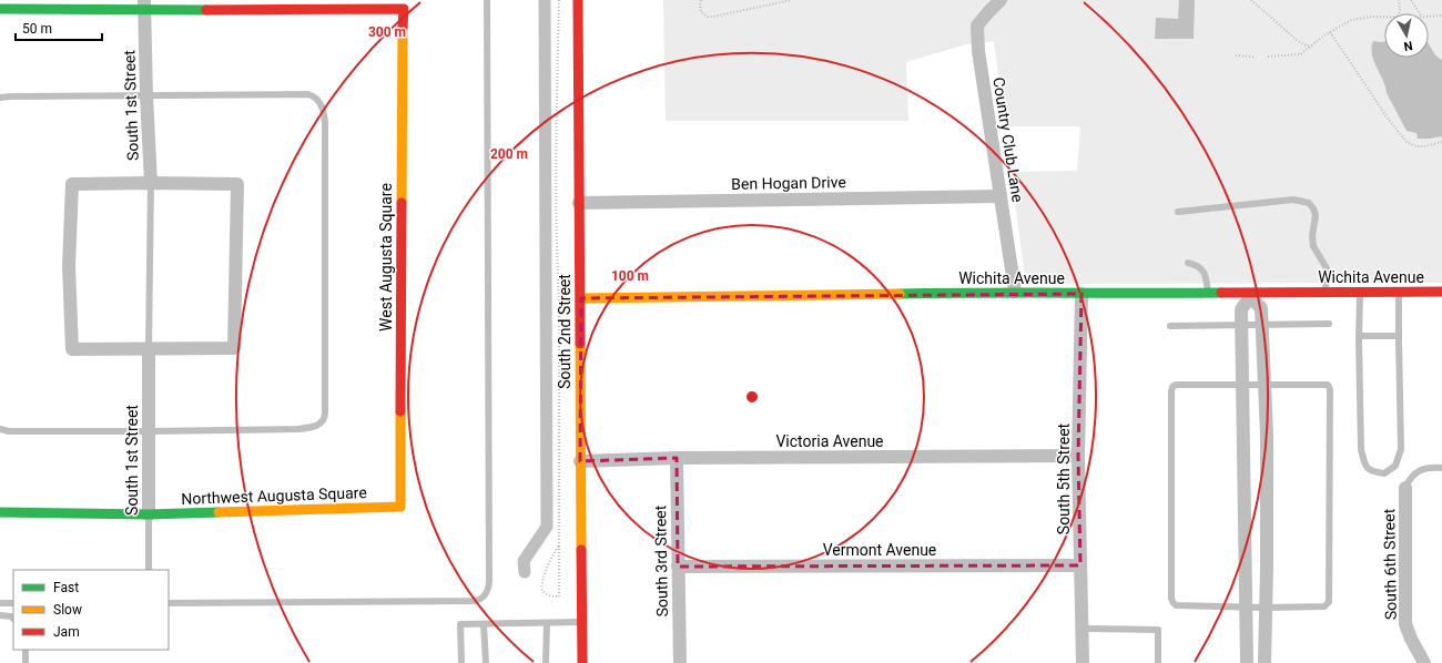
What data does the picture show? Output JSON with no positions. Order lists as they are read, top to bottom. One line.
{"streets":{"street":["South 1st Street","Country Club Lane","Ben Hogan Drive","West Augusta Square","Wichita Avenue","South 2nd Street","Victoria Avenue","South 5th Street","Northwest Augusta Square","Vermont Avenue","South 3rd Street","South 6th Street"]},"crossings":[["South 1st Street","West Augusta Square"],["South 1st Street","Northwest Augusta Square"],["Country Club Lane","Ben Hogan Drive"],["Country Club Lane","Wichita Avenue"],["Ben Hogan Drive","South 2nd Street"],["West Augusta Square","Northwest Augusta Square"],["Wichita Avenue","South 2nd Street"],["Wichita Avenue","South 5th Street"],["South 2nd Street","Victoria Avenue"],["Victoria Avenue","South 5th Street"],["Victoria Avenue","South 3rd Street"],["South 5th Street","Vermont Avenue"],["Vermont Avenue","South 3rd Street"]],"legend":["Fast","Slow","Jam"],"scale_bar":"50 m","north":"bottom","rings":["300 m","200 m","100 m"]}
